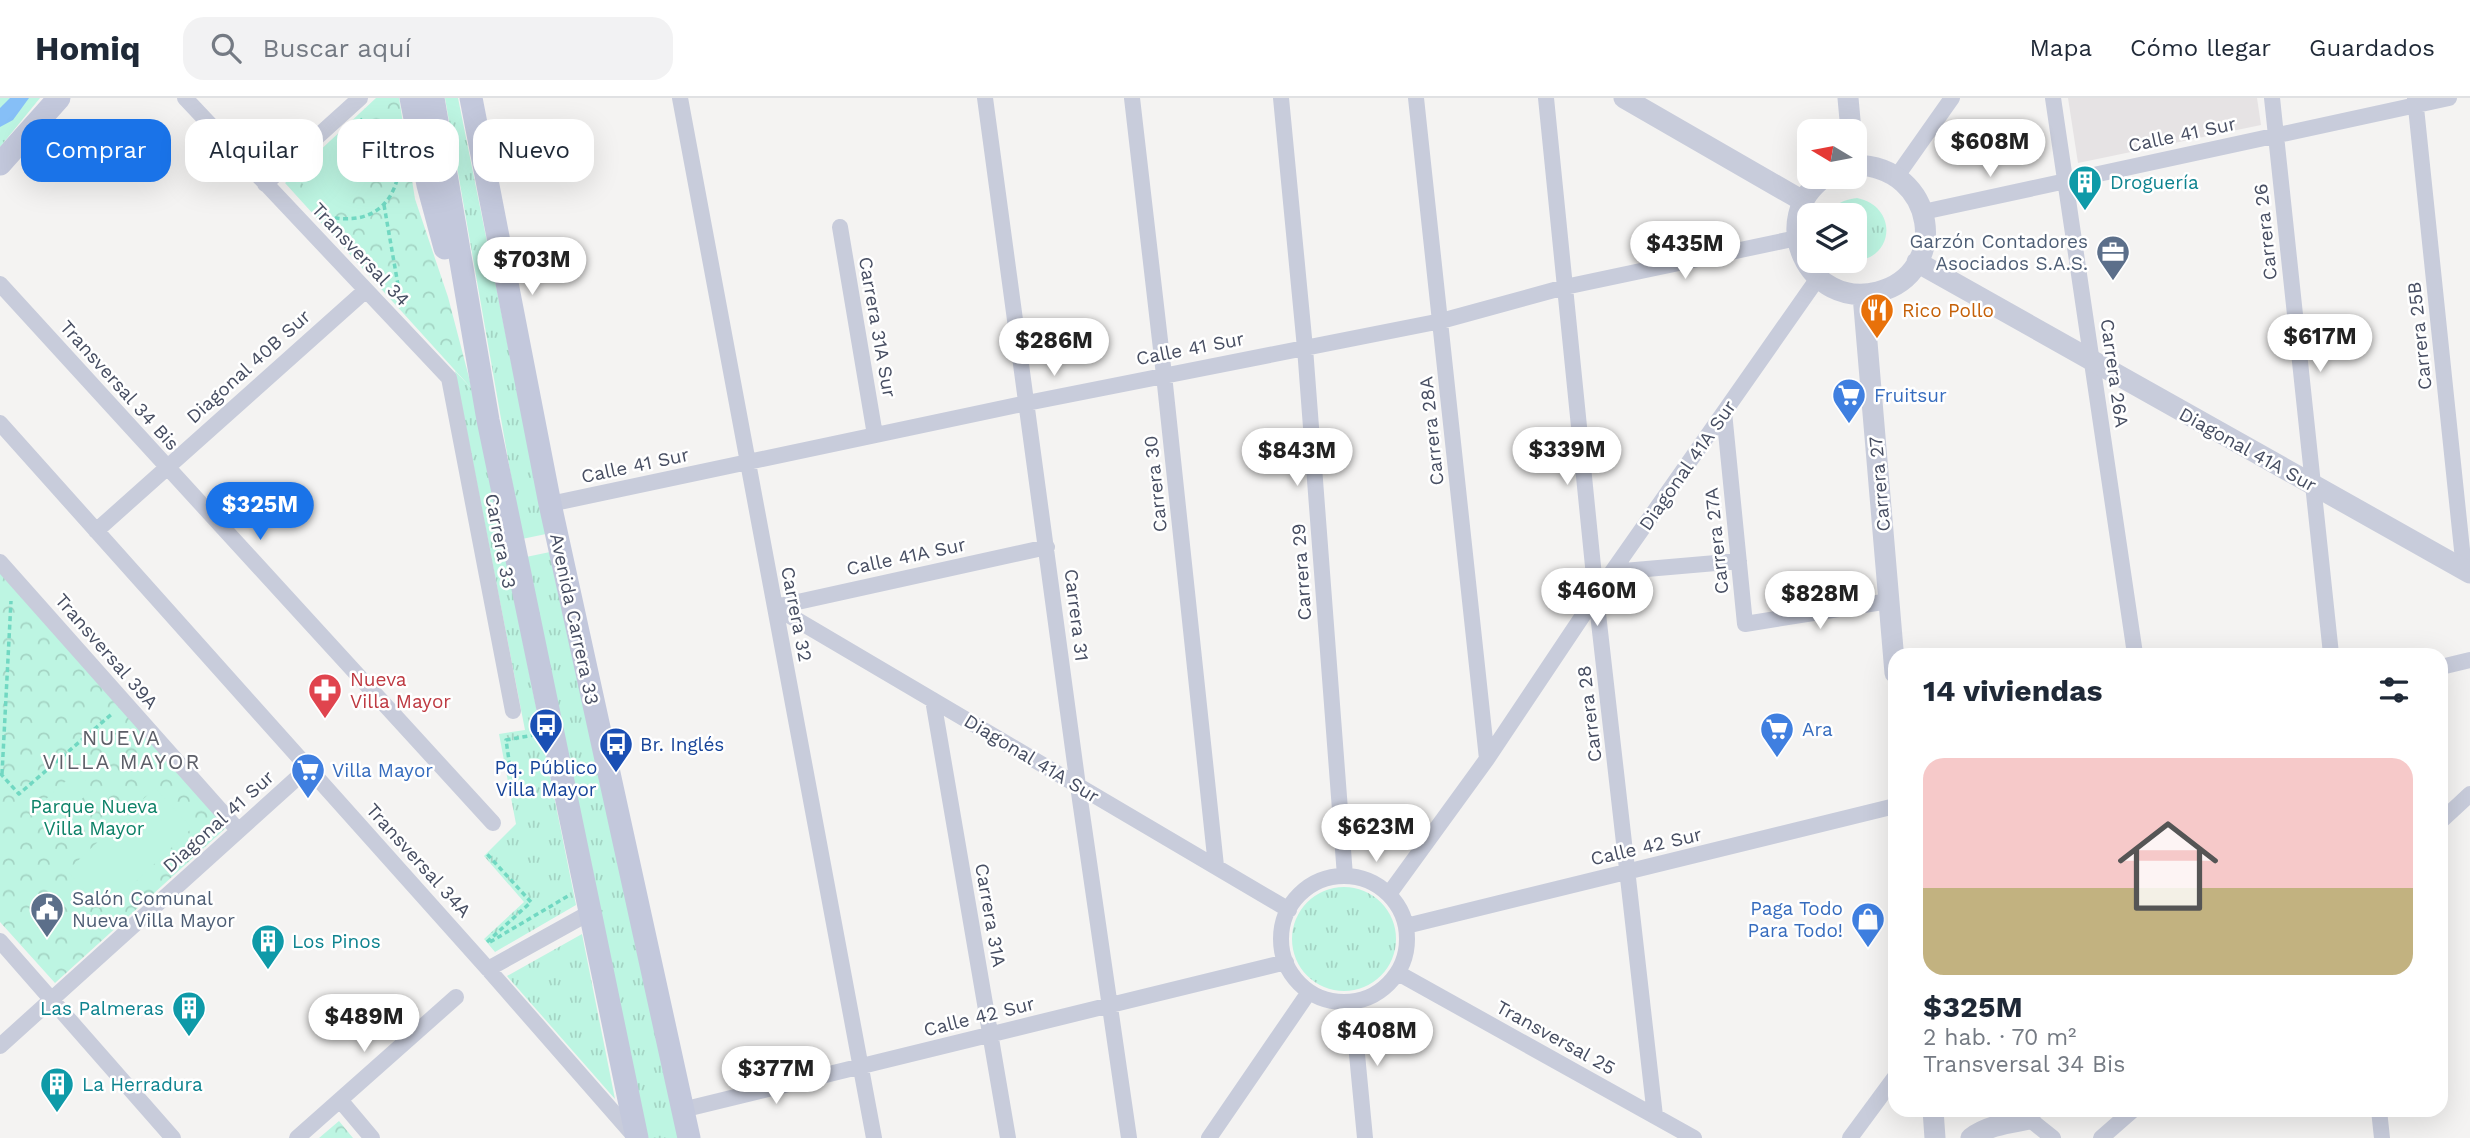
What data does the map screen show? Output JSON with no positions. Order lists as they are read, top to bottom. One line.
{"streets":{"main road":["Avenida Carrera 33"],"street":["Calle 41 Sur","Carrera 26","Transversal 34","Carrera 31A Sur","Carrera 25B","Diagonal 40B Sur","Carrera 26A","Transversal 34 Bis","Carrera 28A","Diagonal 41A Sur","Carrera 30","Carrera 27","Carrera 33","Carrera 27A","Calle 41A Sur","Carrera 29","Carrera 32","Carrera 31","Transversal 39A","Carrera 28","Diagonal 41 Sur","Calle 42 Sur","Transversal 34A","Carrera 31A","Transversal 25"]},"crossings":[["Calle 41 Sur","Carrera 26"],["Calle 41 Sur","Carrera 31A Sur"],["Calle 41 Sur","Carrera 25B"],["Calle 41 Sur","Carrera 26A"],["Calle 41 Sur","Carrera 28A"],["Calle 41 Sur","Carrera 30"],["Calle 41 Sur","Carrera 29"],["Calle 41 Sur","Carrera 32"],["Calle 41 Sur","Carrera 31"],["Calle 41 Sur","Avenida Carrera 33"],["Calle 41 Sur","Carrera 28"],["Carrera 26","Diagonal 41A Sur"],["Transversal 34","Diagonal 40B Sur"],["Transversal 34","Carrera 33"],["Carrera 25B","Diagonal 41A Sur"],["Diagonal 40B Sur","Transversal 34 Bis"],["Diagonal 40B Sur","Transversal 34A"],["Carrera 26A","Diagonal 41A Sur"],["Carrera 28A","Diagonal 41A Sur"],["Diagonal 41A Sur","Carrera 30"],["Diagonal 41A Sur","Carrera 27A"],["Diagonal 41A Sur","Calle 41A Sur"],["Diagonal 41A Sur","Carrera 29"],["Diagonal 41A Sur","Carrera 32"],["Diagonal 41A Sur","Carrera 31"],["Diagonal 41A Sur","Carrera 28"],["Diagonal 41A Sur","Calle 42 Sur"],["Diagonal 41A Sur","Carrera 31A"],["Diagonal 41A Sur","Transversal 25"],["Carrera 27","Carrera 27A"],["Calle 41A Sur","Carrera 32"],["Calle 41A Sur","Carrera 31"],["Carrera 29","Calle 42 Sur"],["Carrera 29","Transversal 25"],["Carrera 32","Calle 42 Sur"],["Carrera 31","Calle 42 Sur"],["Avenida Carrera 33","Calle 42 Sur"],["Transversal 39A","Diagonal 41 Sur"],["Carrera 28","Calle 42 Sur"],["Carrera 28","Transversal 25"],["Diagonal 41 Sur","Transversal 34A"],["Calle 42 Sur","Carrera 31A"],["Calle 42 Sur","Transversal 25"]],"districts":["NUEVA VILLA MAYOR"],"parks":["Parque Nueva Villa Mayor"],"places":{"building":["Droguería","Los Pinos","Las Palmeras","La Herradura"],"office":["Garzón Contadores Asociados S.A.S."],"restaurant":["Rico Pollo"],"supermarket":["Fruitsur","Ara","Villa Mayor"],"pharmacy":["Nueva Villa Mayor"],"bus stop":["Pq. Público Villa Mayor","Br. Inglés"],"public building":["Salón Comunal Nueva Villa Mayor"],"shop":["Paga Todo Para Todo!"]},"north":"left","page":{"header":"Homiq","search":"Buscar aquí","nav":["Mapa","Cómo llegar","Guardados"],"price":["$608M","$435M","$703M","$617M","$286M","$339M","$843M","$325M","$460M","$828M","$623M","$489M","$408M","$377M"],"chip":["Comprar","Alquilar","Filtros","Nuevo"],"heading":"14 viviendas","list":[{"name":"$325M","note":"2 hab. · 70 m² · Transversal 34 Bis"}]}}
